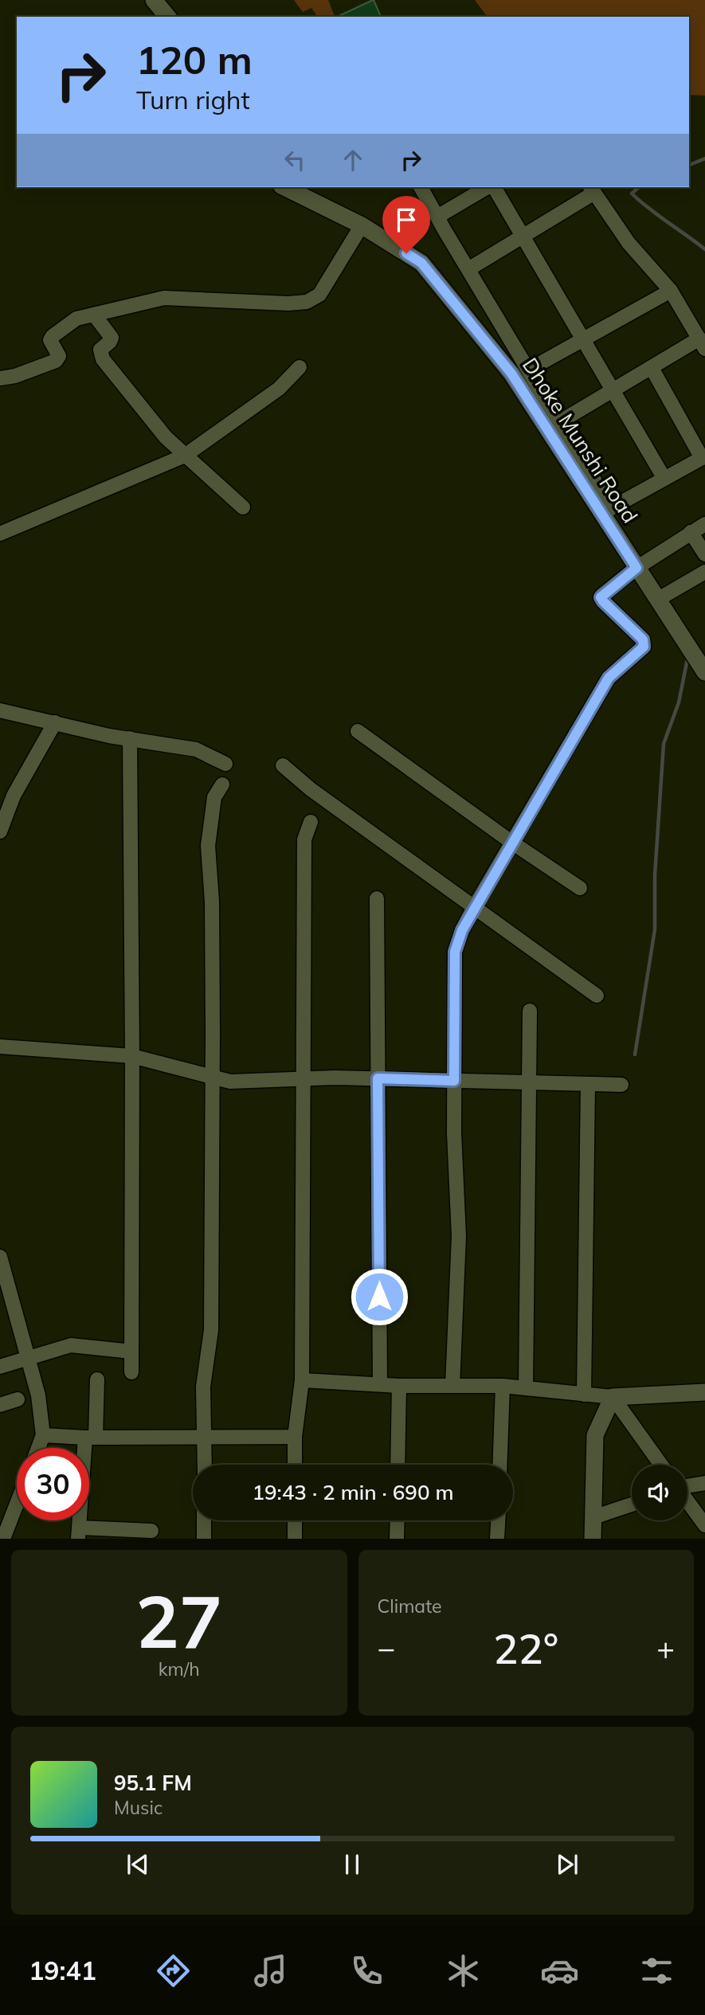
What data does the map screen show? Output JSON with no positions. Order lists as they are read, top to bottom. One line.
{"streets":{"street":["Dhoke Munshi Road"]},"page":{"turn":["120 m","Turn right"],"limit":"30","trip":"19:43 · 2 min · 690 m","tile":[["27","km/h"],"Climate"],"heat":["−","22°","+"],"song":["95.1 FM","Music"],"tabs":"19:41"}}
